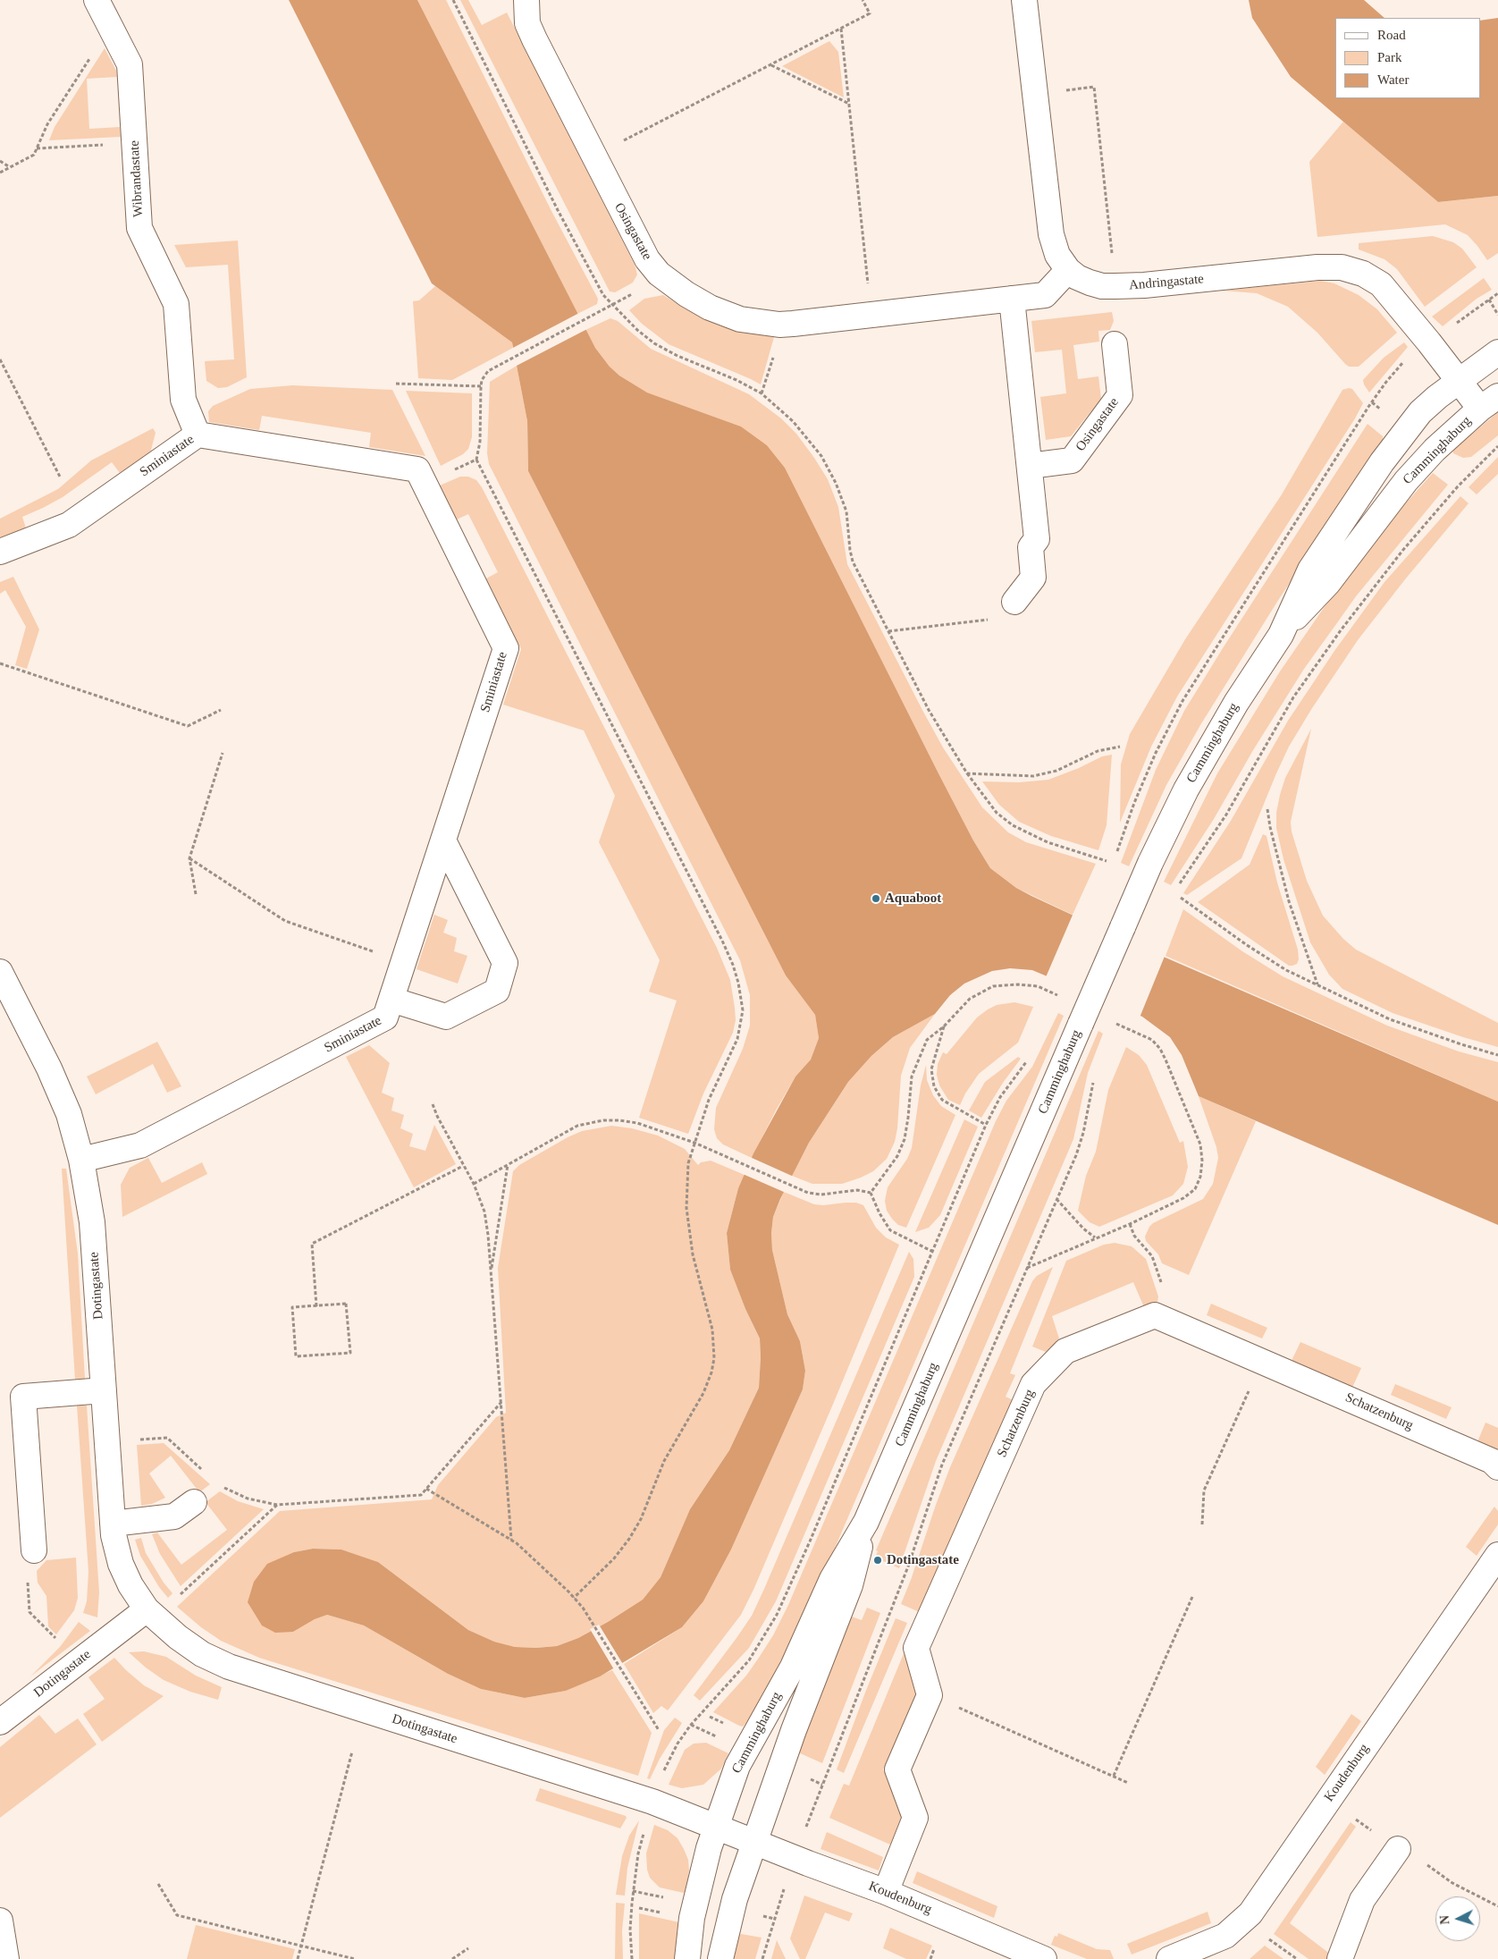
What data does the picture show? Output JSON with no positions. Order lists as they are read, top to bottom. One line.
{"streets":{"street":["Wibrandastate","Osingastate","Andringastate","Camminghaburg","Sminiastate","Dotingastate","Schatzenburg","Koudenburg"]},"crossings":[["Wibrandastate","Sminiastate"],["Osingastate","Andringastate"],["Andringastate","Camminghaburg"],["Camminghaburg","Dotingastate"],["Camminghaburg","Koudenburg"],["Sminiastate","Dotingastate"],["Dotingastate","Koudenburg"]],"places":["Aquaboot","Dotingastate"],"legend":["Road","Park","Water"],"north":"left"}
